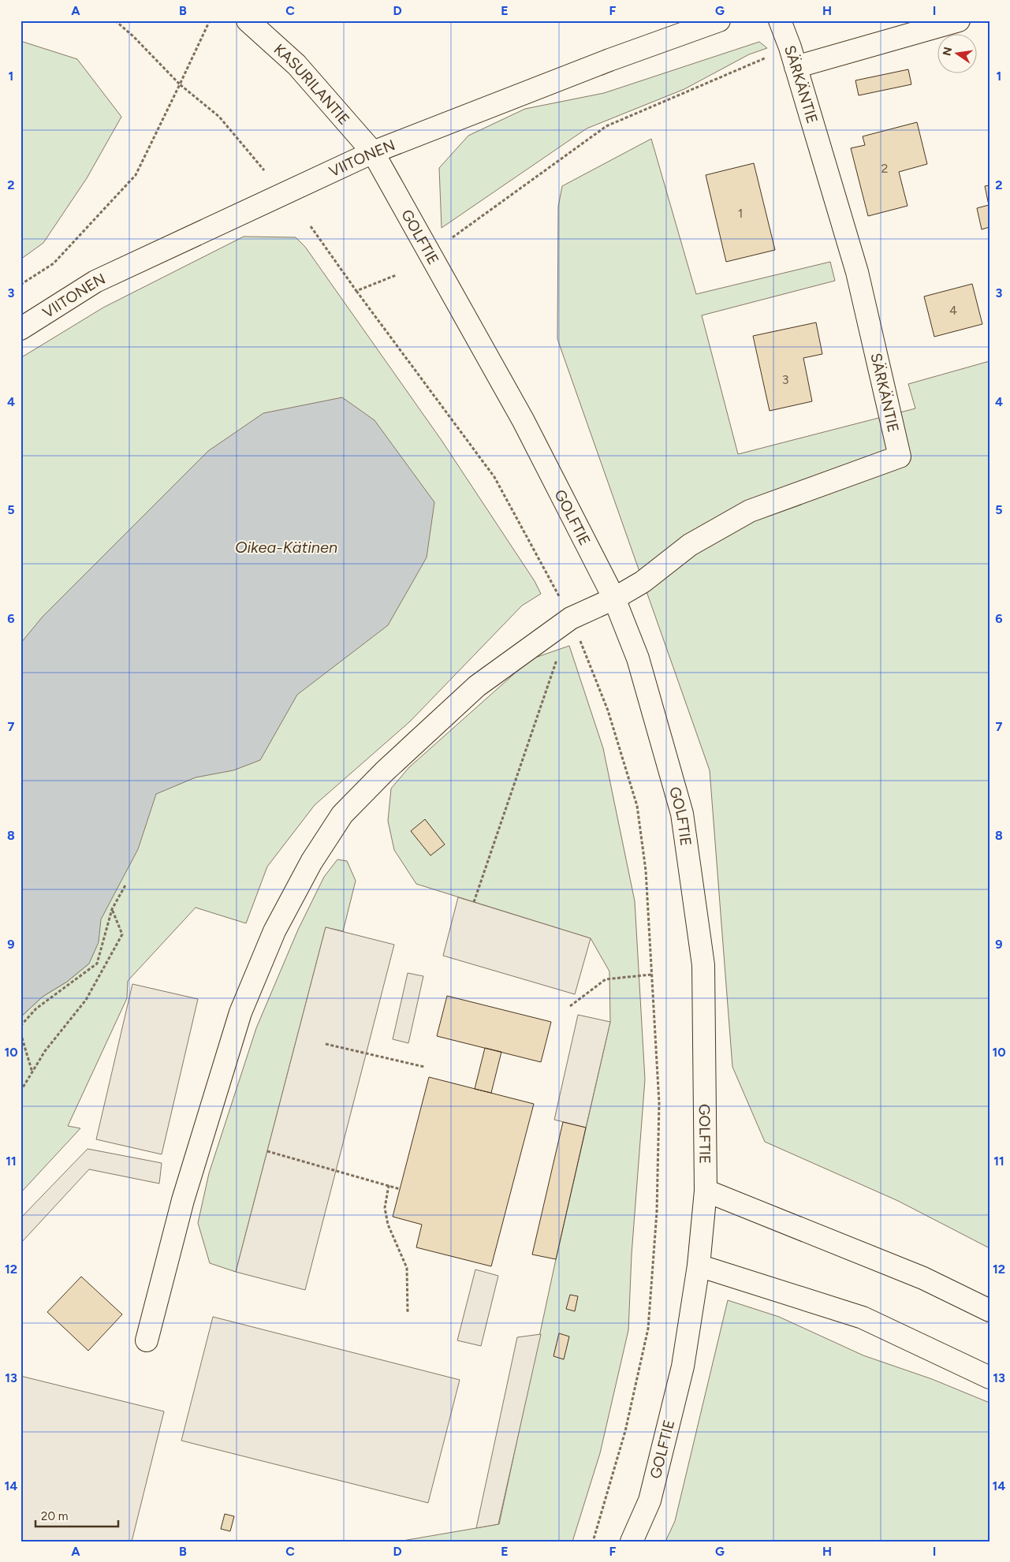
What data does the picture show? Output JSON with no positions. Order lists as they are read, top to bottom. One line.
{"streets":{"main road":["SÄRKÄNTIE","KASURILANTIE","VIITONEN","GOLFTIE"]},"crossings":[["SÄRKÄNTIE","GOLFTIE"],["KASURILANTIE","VIITONEN"],["KASURILANTIE","GOLFTIE"],["VIITONEN","GOLFTIE"]],"water":["Oikea-Kätinen"],"house_numbers":["2","1","4","3"],"scale_bar":"20 m","north":"left","grid":{"columns":["A","B","C","D","E","F","G","H","I"],"rows":["1","2","3","4","5","6","7","8","9","10","11","12","13","14"]}}
